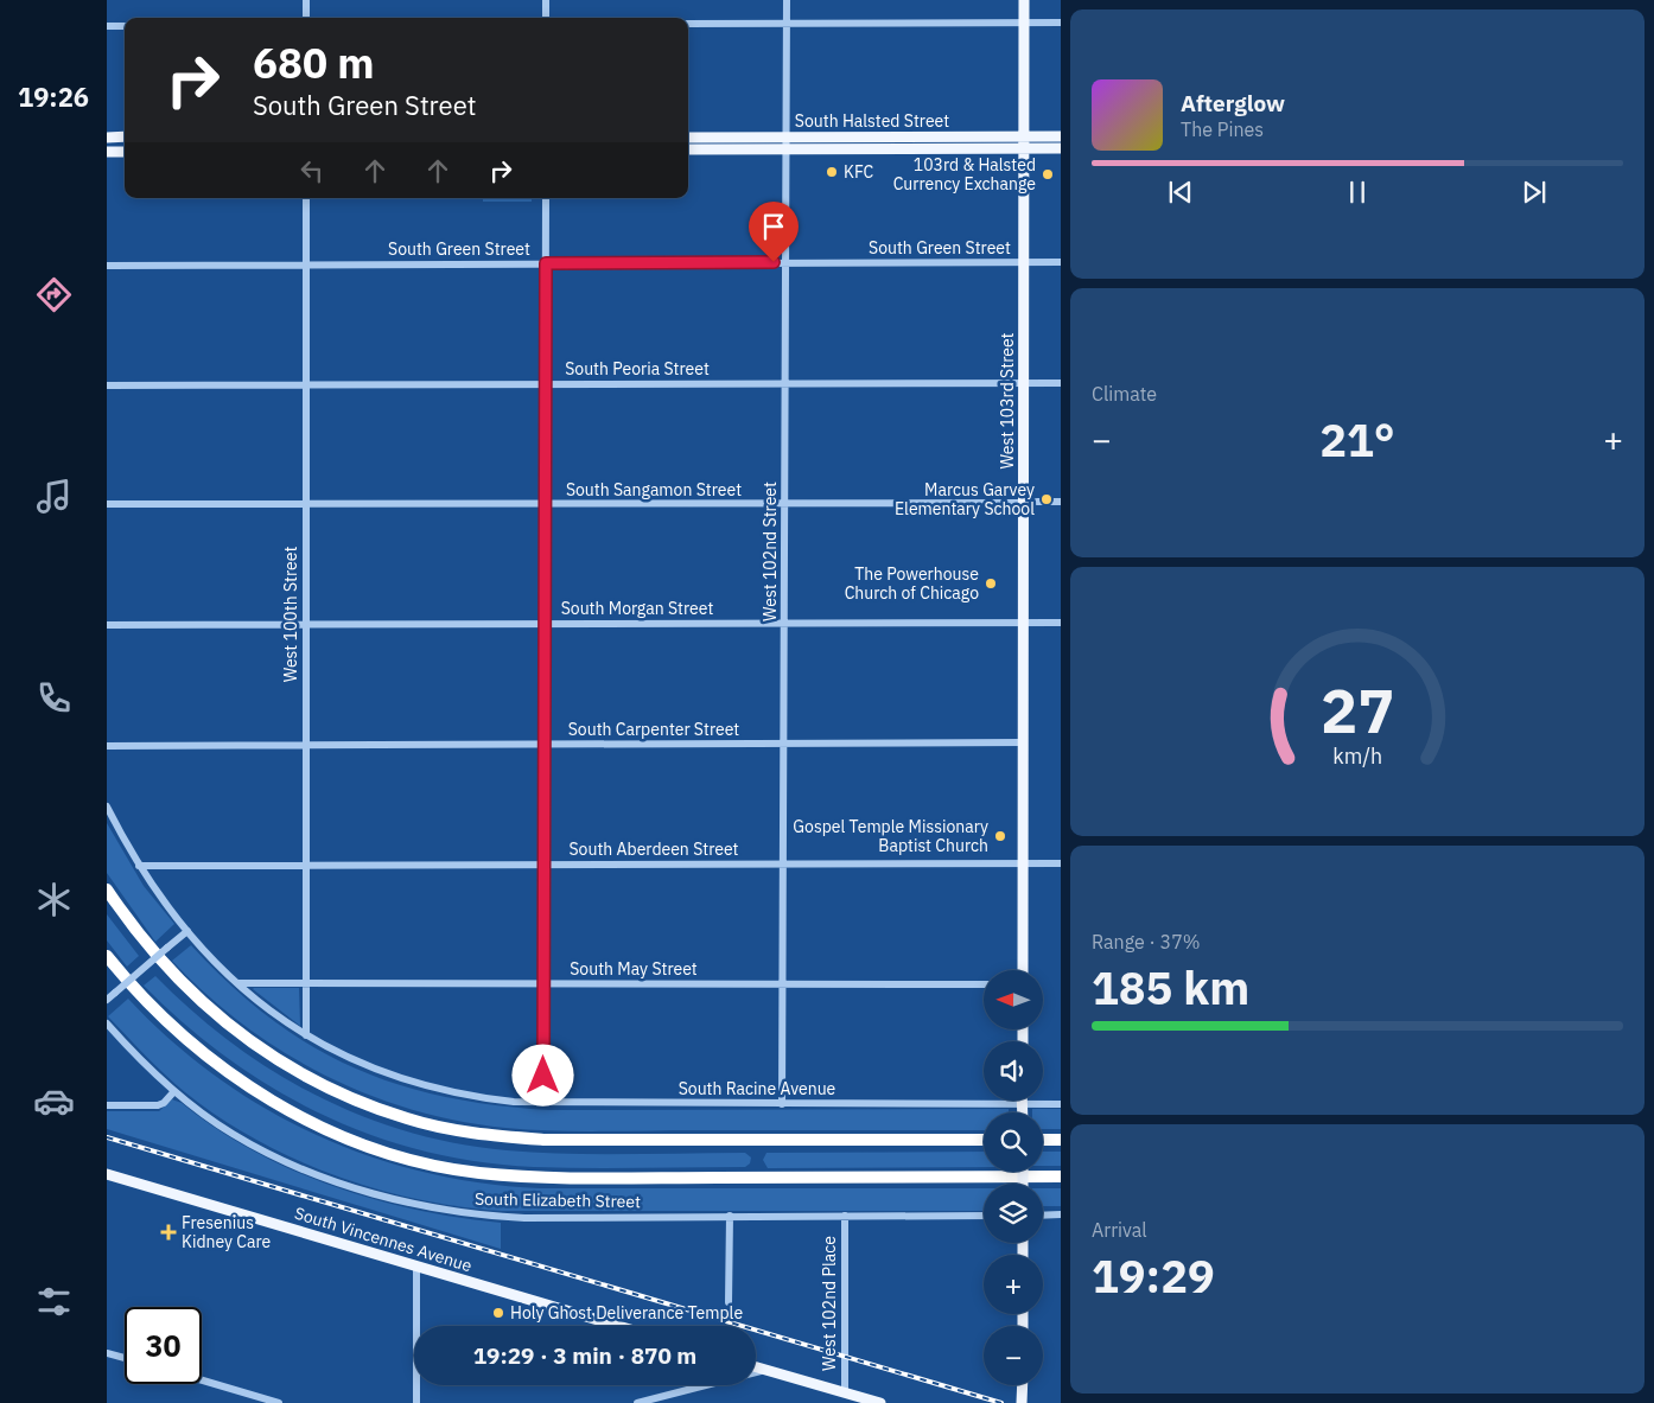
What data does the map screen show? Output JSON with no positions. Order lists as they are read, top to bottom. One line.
{"streets":{"main road":["South Halsted Street","West 103rd Street","South Vincennes Avenue"],"street":["South Green Street","South Peoria Street","South Sangamon Street","West 102nd Street","South Morgan Street","West 100th Street","South Carpenter Street","South Aberdeen Street","South May Street","South Racine Avenue","South Elizabeth Street","West 102nd Place"]},"crossings":[["South Halsted Street","West 103rd Street"],["South Halsted Street","West 102nd Street"],["South Green Street","West 103rd Street"],["South Green Street","West 102nd Street"],["South Green Street","West 100th Street"],["South Peoria Street","West 103rd Street"],["South Peoria Street","West 102nd Street"],["South Peoria Street","West 100th Street"],["West 103rd Street","South Sangamon Street"],["West 103rd Street","South Morgan Street"],["West 103rd Street","South Carpenter Street"],["West 103rd Street","South Aberdeen Street"],["South Sangamon Street","West 102nd Street"],["South Sangamon Street","West 100th Street"],["West 102nd Street","South Morgan Street"],["West 102nd Street","South Carpenter Street"],["West 102nd Street","South Aberdeen Street"],["West 102nd Street","South May Street"],["West 102nd Street","South Racine Avenue"],["South Morgan Street","West 100th Street"],["West 100th Street","South Carpenter Street"],["West 100th Street","South Aberdeen Street"],["West 100th Street","South May Street"],["West 100th Street","South Racine Avenue"],["South Aberdeen Street","South Racine Avenue"],["South May Street","South Racine Avenue"],["South Elizabeth Street","West 102nd Place"]],"places":{"other":["KFC","103rd & Halsted Currency Exchange","Marcus Garvey Elementary School","The Powerhouse Church of Chicago","Gospel Temple Missionary Baptist Church","Holy Ghost Deliverance Temple"],"health":["Fresenius Kidney Care"]},"north":"left","page":{"tabs":"19:26","turn":["680 m","South Green Street"],"song":["Afterglow","The Pines"],"tile":["Climate",["Range · 37%","185 km"],["Arrival","19:29"]],"heat":["−","21°","+"],"map_buttons":["+","−"],"limit":"30","trip":"19:29 · 3 min · 870 m","gauge":["27","km/h"]}}
